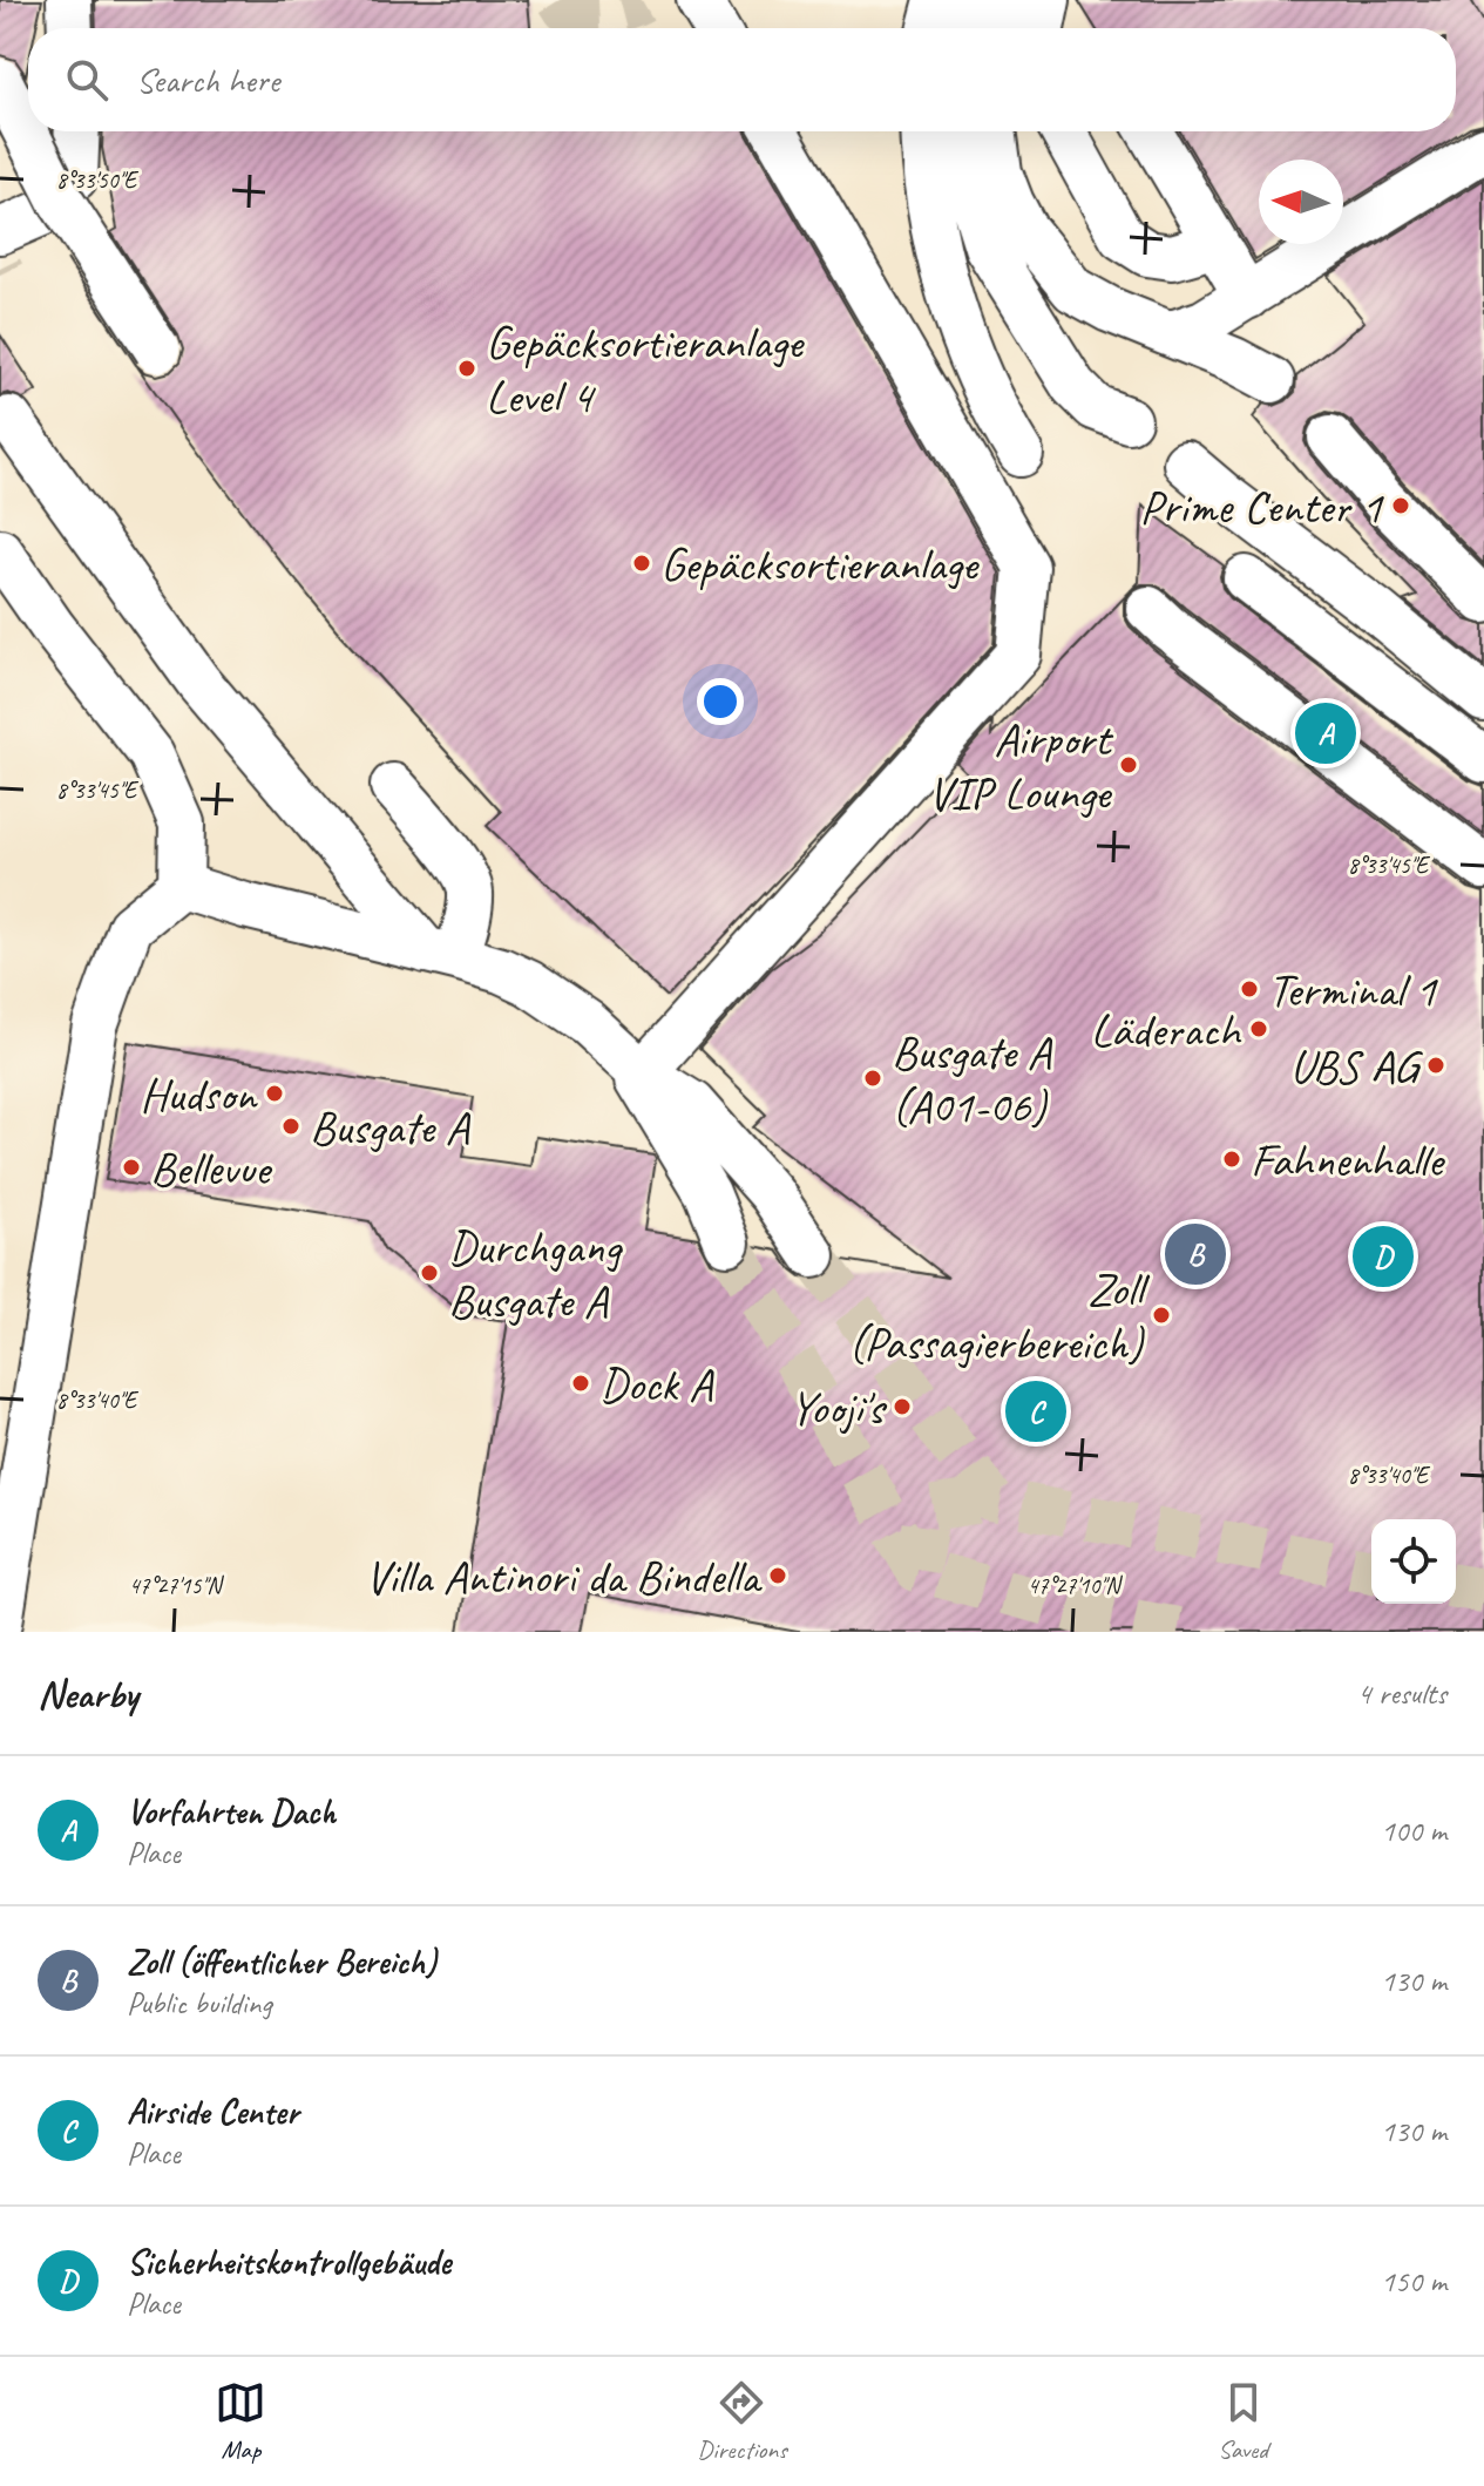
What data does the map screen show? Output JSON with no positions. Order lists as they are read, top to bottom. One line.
{"places":["Gepäcksortieranlage Level 4","Prime Center 1","Gepäcksortieranlage","Airport VIP Lounge","Terminal 1","Läderach","UBS AG","Busgate A (A01-06)","Hudson","Busgate A","Fahnenhalle","Bellevue","Durchgang Busgate A","Zoll (Passagierbereich)","Dock A","Yooji's","Villa Antinori da Bindella"],"north":"left","page":{"search":"Search here","pins":["A","B","D","C"],"heading":["Nearby","4 results"],"list":[{"mark":"A","name":"Vorfahrten Dach","note":"Place","value":"100 m"},{"mark":"B","name":"Zoll (öffentlicher Bereich)","note":"Public building","value":"130 m"},{"mark":"C","name":"Airside Center","note":"Place","value":"130 m"},{"mark":"D","name":"Sicherheitskontrollgebäude","note":"Place","value":"150 m"}],"nav":["Map","Directions","Saved"]},"coordinates":["8°33'50\"E","8°33'45\"E","8°33'40\"E","47°27'15\"N","47°27'10\"N"]}
